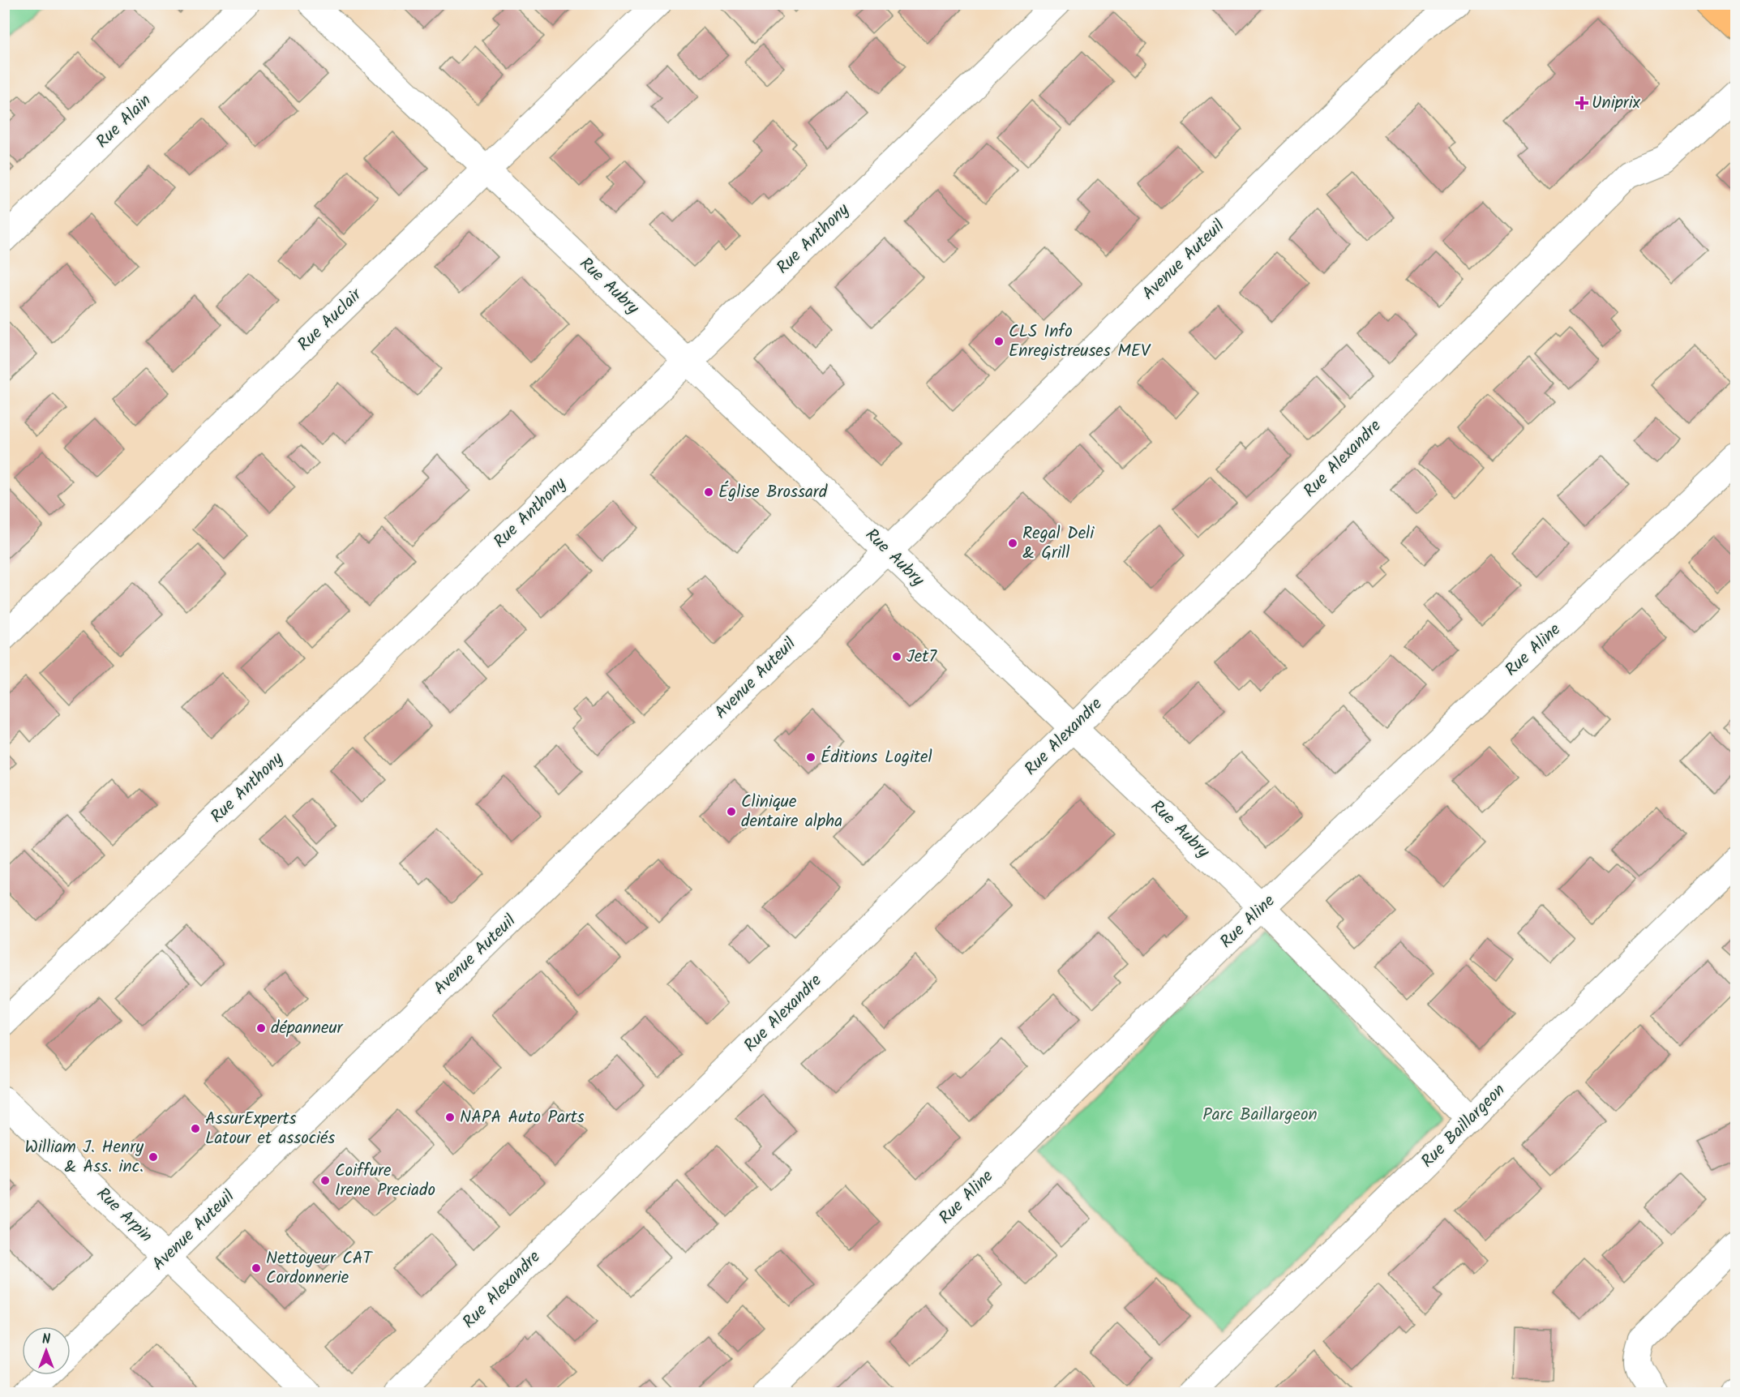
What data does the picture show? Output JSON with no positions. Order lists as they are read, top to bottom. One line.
{"streets":{"street":["Rue Alain","Rue Anthony","Avenue Auteuil","Rue Aubry","Rue Auclair","Rue Alexandre","Rue Aline","Rue Baillargeon","Rue Arpin"]},"crossings":[["Rue Anthony","Rue Aubry"],["Avenue Auteuil","Rue Aubry"],["Avenue Auteuil","Rue Arpin"],["Rue Aubry","Rue Auclair"],["Rue Aubry","Rue Alexandre"],["Rue Aubry","Rue Aline"],["Rue Aubry","Rue Baillargeon"]],"parks":["Parc Baillargeon"],"places":{"health":["Uniprix"],"other":["CLS Info Enregistreuses MEV","Église Brossard","Regal Deli & Grill","Jet7","Éditions Logitel","Clinique dentaire alpha","dépanneur","NAPA Auto Parts","AssurExperts Latour et associés","William J. Henry & Ass. inc.","Coiffure Irene Preciado","Nettoyeur CAT Cordonnerie"]},"north":"top"}
